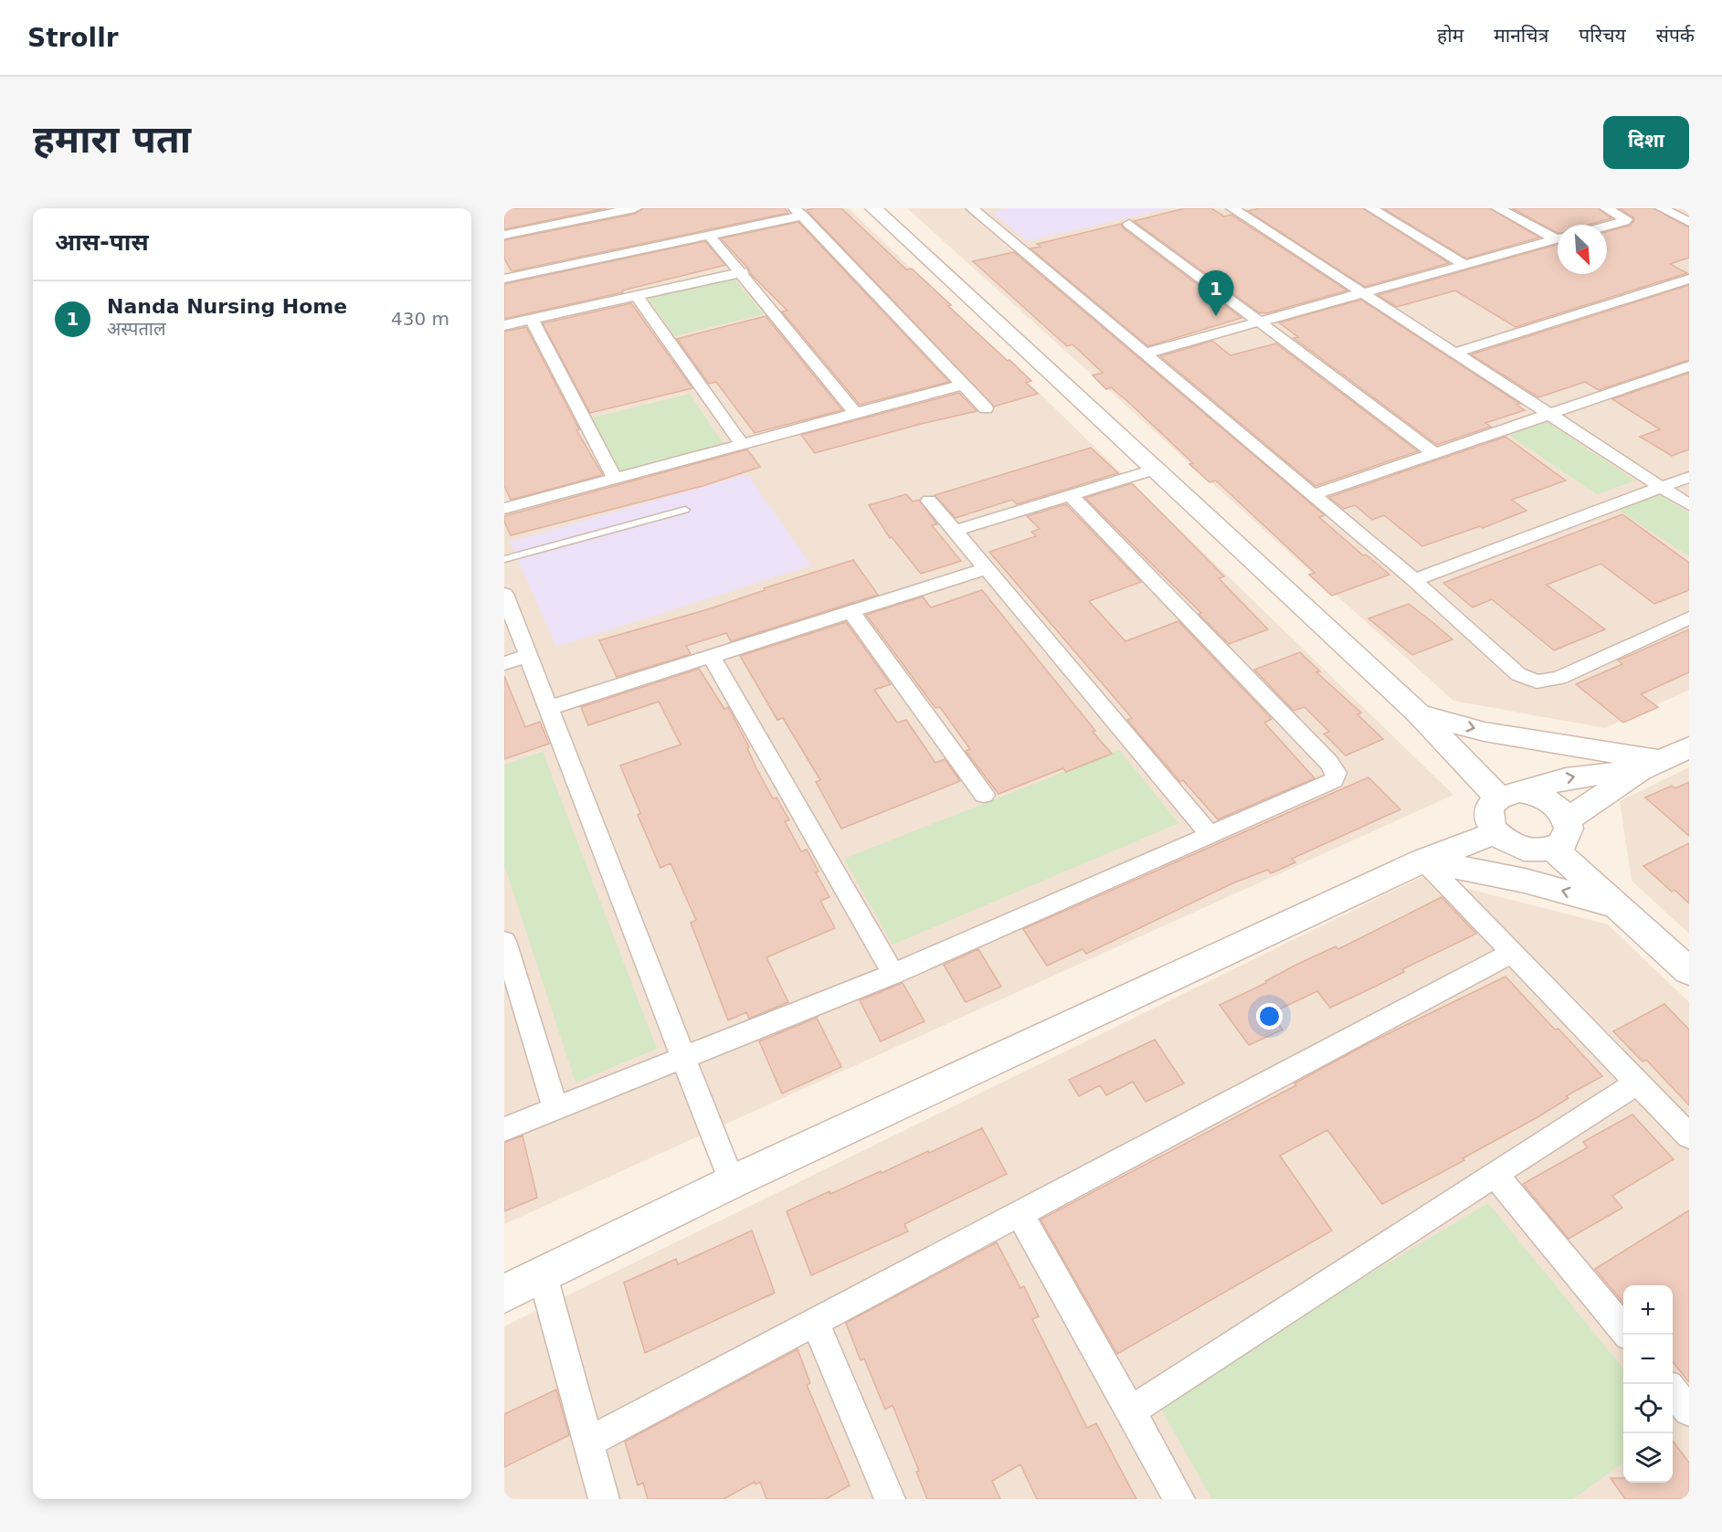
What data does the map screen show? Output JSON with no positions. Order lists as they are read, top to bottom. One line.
{"north":"bottom right","page":{"header":"Strollr","nav":["होम","मानचित्र","परिचय","संपर्क"],"buttons":"दिशा","title":"हमारा पता","heading":"आस-पास","pins":"1","list":[{"mark":"1","name":"Nanda Nursing Home","note":"अस्पताल","value":"430 m"}],"map_buttons":["+","−"]}}
